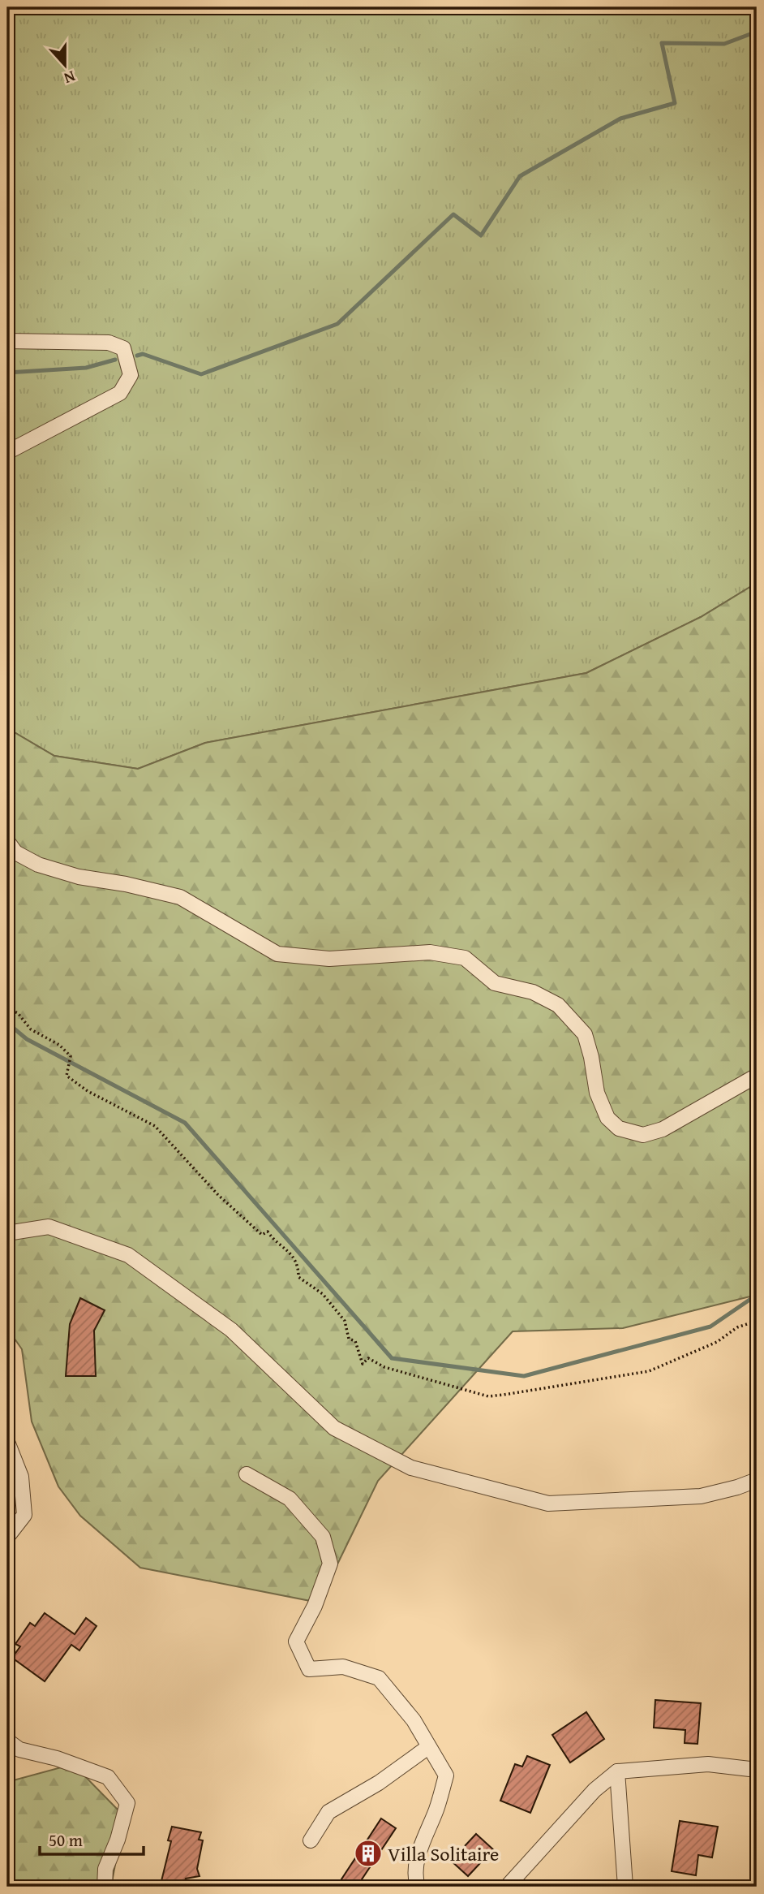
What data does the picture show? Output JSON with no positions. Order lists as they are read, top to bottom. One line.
{"places":{"building":["Villa Solitaire"]},"scale_bar":"50 m","north":"bottom"}
